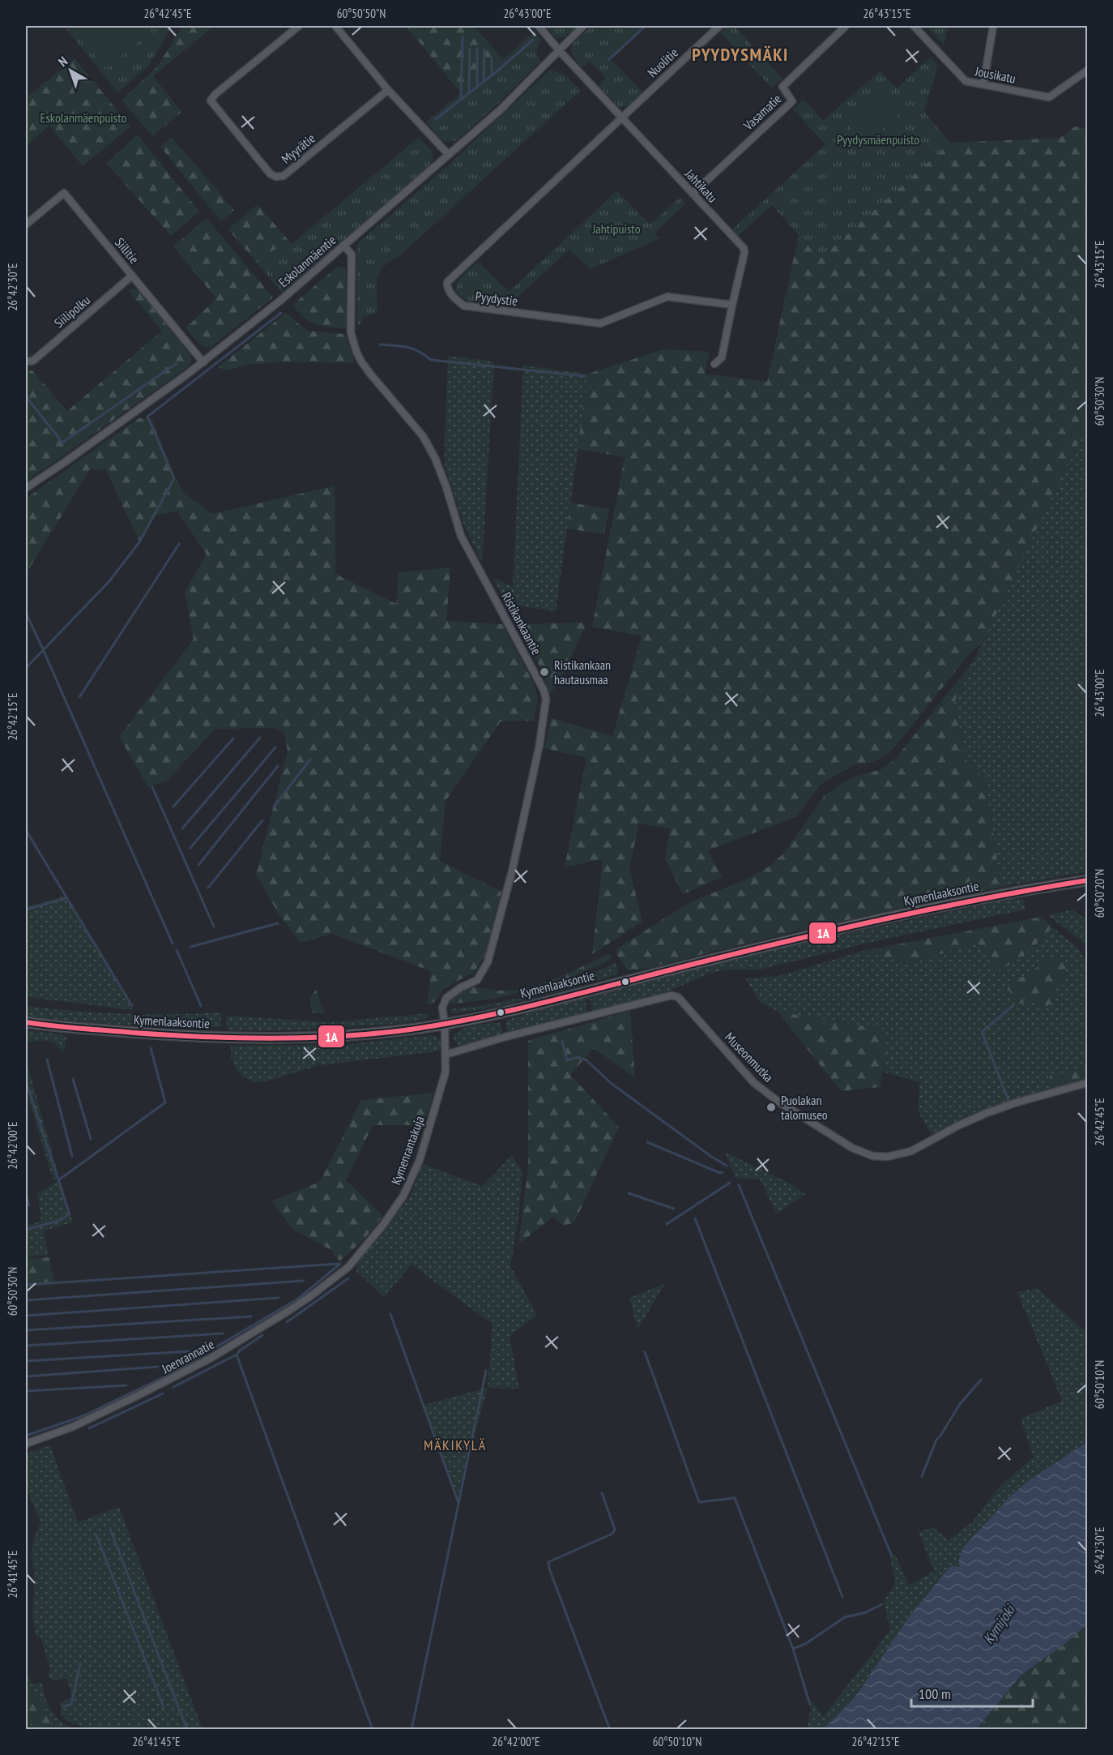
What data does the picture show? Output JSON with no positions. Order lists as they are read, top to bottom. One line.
{"streets":{"main road":["Kymenlaaksontie"],"street":["Nuolitie","Jousikatu","Vasamatie","Myyrätie","Jahtikatu","Siilitie","Eskolanmäentie","Pyydystie","Siilipolku","Ristikankaantie","Museonmutka","Kymenrantakuja","Joenrannatie"]},"crossings":[["Nuolitie","Jahtikatu"],["Nuolitie","Pyydystie"],["Vasamatie","Jahtikatu"],["Jahtikatu","Eskolanmäentie"],["Jahtikatu","Pyydystie"],["Siilitie","Eskolanmäentie"],["Siilitie","Siilipolku"],["Eskolanmäentie","Ristikankaantie"],["Ristikankaantie","Kymenlaaksontie"],["Ristikankaantie","Kymenrantakuja"],["Kymenlaaksontie","Kymenrantakuja"],["Museonmutka","Kymenrantakuja"],["Kymenrantakuja","Joenrannatie"]],"districts":["PYYDYSMÄKI","MÄKIKYLÄ"],"water":["Kymijoki"],"parks":["Eskolanmäenpuisto","Pyydysmäenpuisto","Jahtipuisto"],"places":["Ristikankaan hautausmaa","Puolakan talomuseo"],"lines":["transit line 1A"],"scale_bar":"100 m","north":"top left","coordinates":["26°42'45\"E","60°50'50\"N","26°43'00\"E","26°43'15\"E","26°42'30\"E","60°50'30\"N","26°42'15\"E","60°50'20\"N","26°42'00\"E","60°50'10\"N","26°41'45\"E"]}
